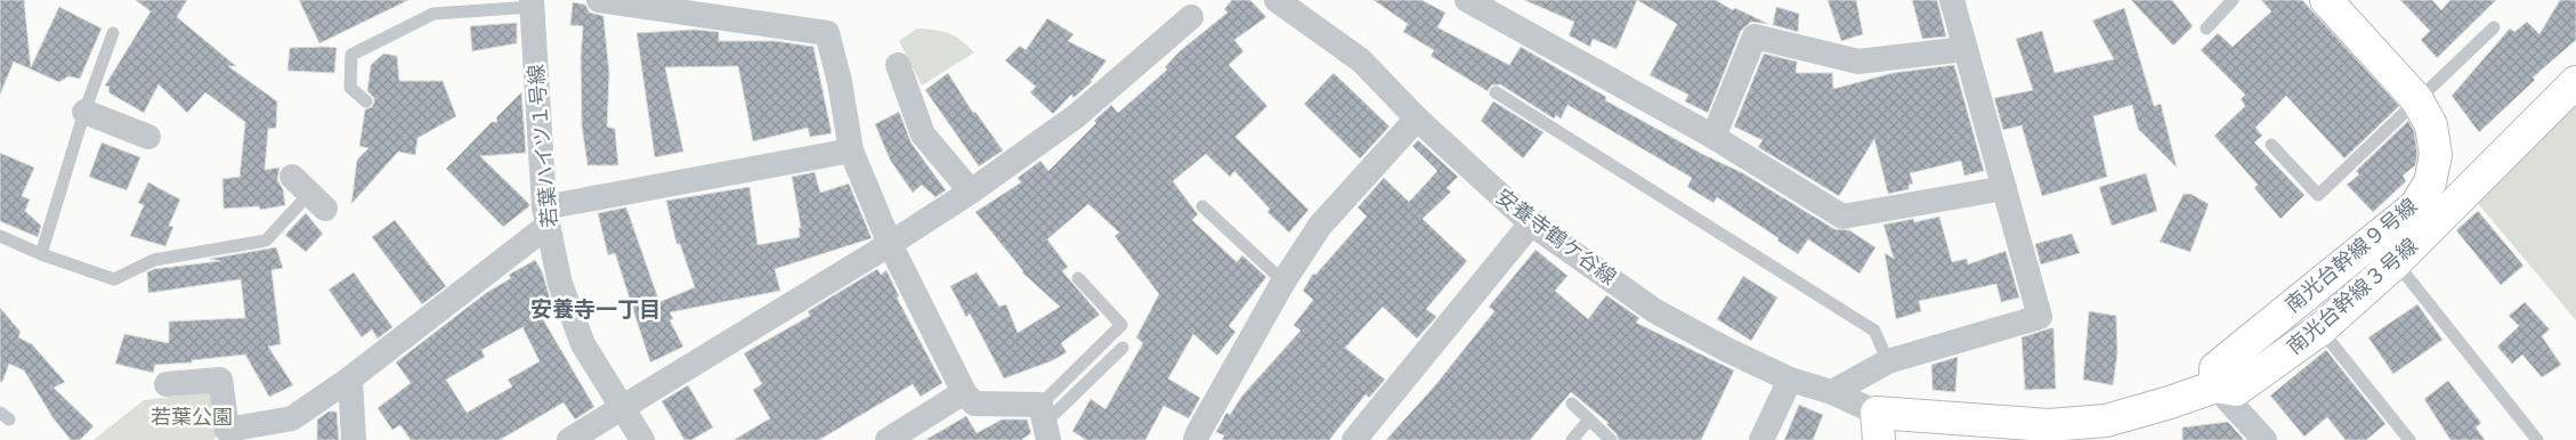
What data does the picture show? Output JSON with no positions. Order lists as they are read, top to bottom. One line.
{"streets":{"street":["若葉ハイツ１号線","安養寺鶴ケ谷線","南光台幹線９号線","南光台幹線３号線"]},"crossings":[["安養寺鶴ケ谷線","南光台幹線３号線"],["南光台幹線９号線","南光台幹線３号線"]],"districts":["安養寺一丁目"],"parks":["若葉公園"]}
